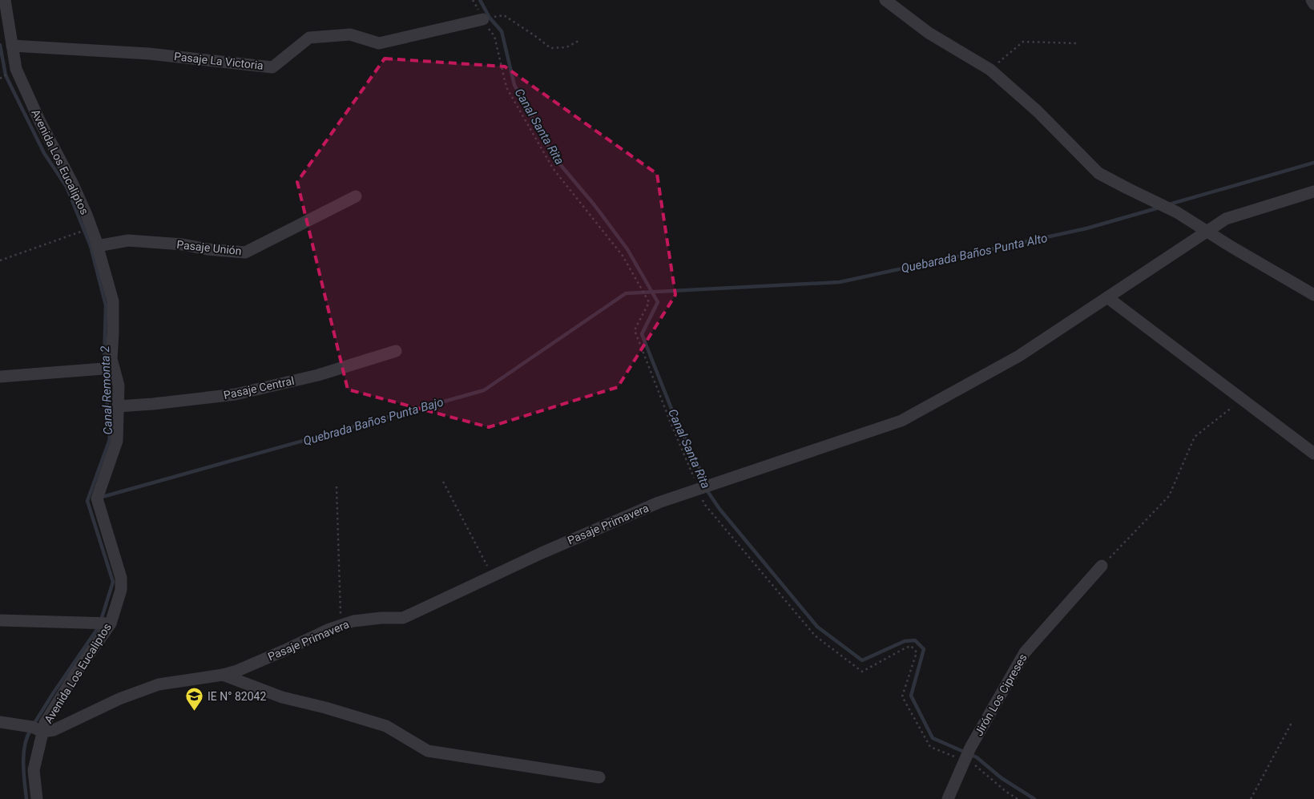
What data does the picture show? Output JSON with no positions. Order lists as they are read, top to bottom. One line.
{"streets":{"street":["Pasaje La Victoria","Avenida Los Eucaliptos","Pasaje Unión","Pasaje Central","Pasaje Primavera","Jirón Los Cipreses"]},"crossings":[["Pasaje La Victoria","Avenida Los Eucaliptos"],["Avenida Los Eucaliptos","Pasaje Unión"],["Avenida Los Eucaliptos","Pasaje Central"],["Avenida Los Eucaliptos","Pasaje Primavera"]],"water":["Canal Santa Rita","Quebarada Baños Punta Alto","Canal Remonta 2","Quebrada Baños Punta Bajo"],"places":{"school or university":["IE N° 82042"]}}
